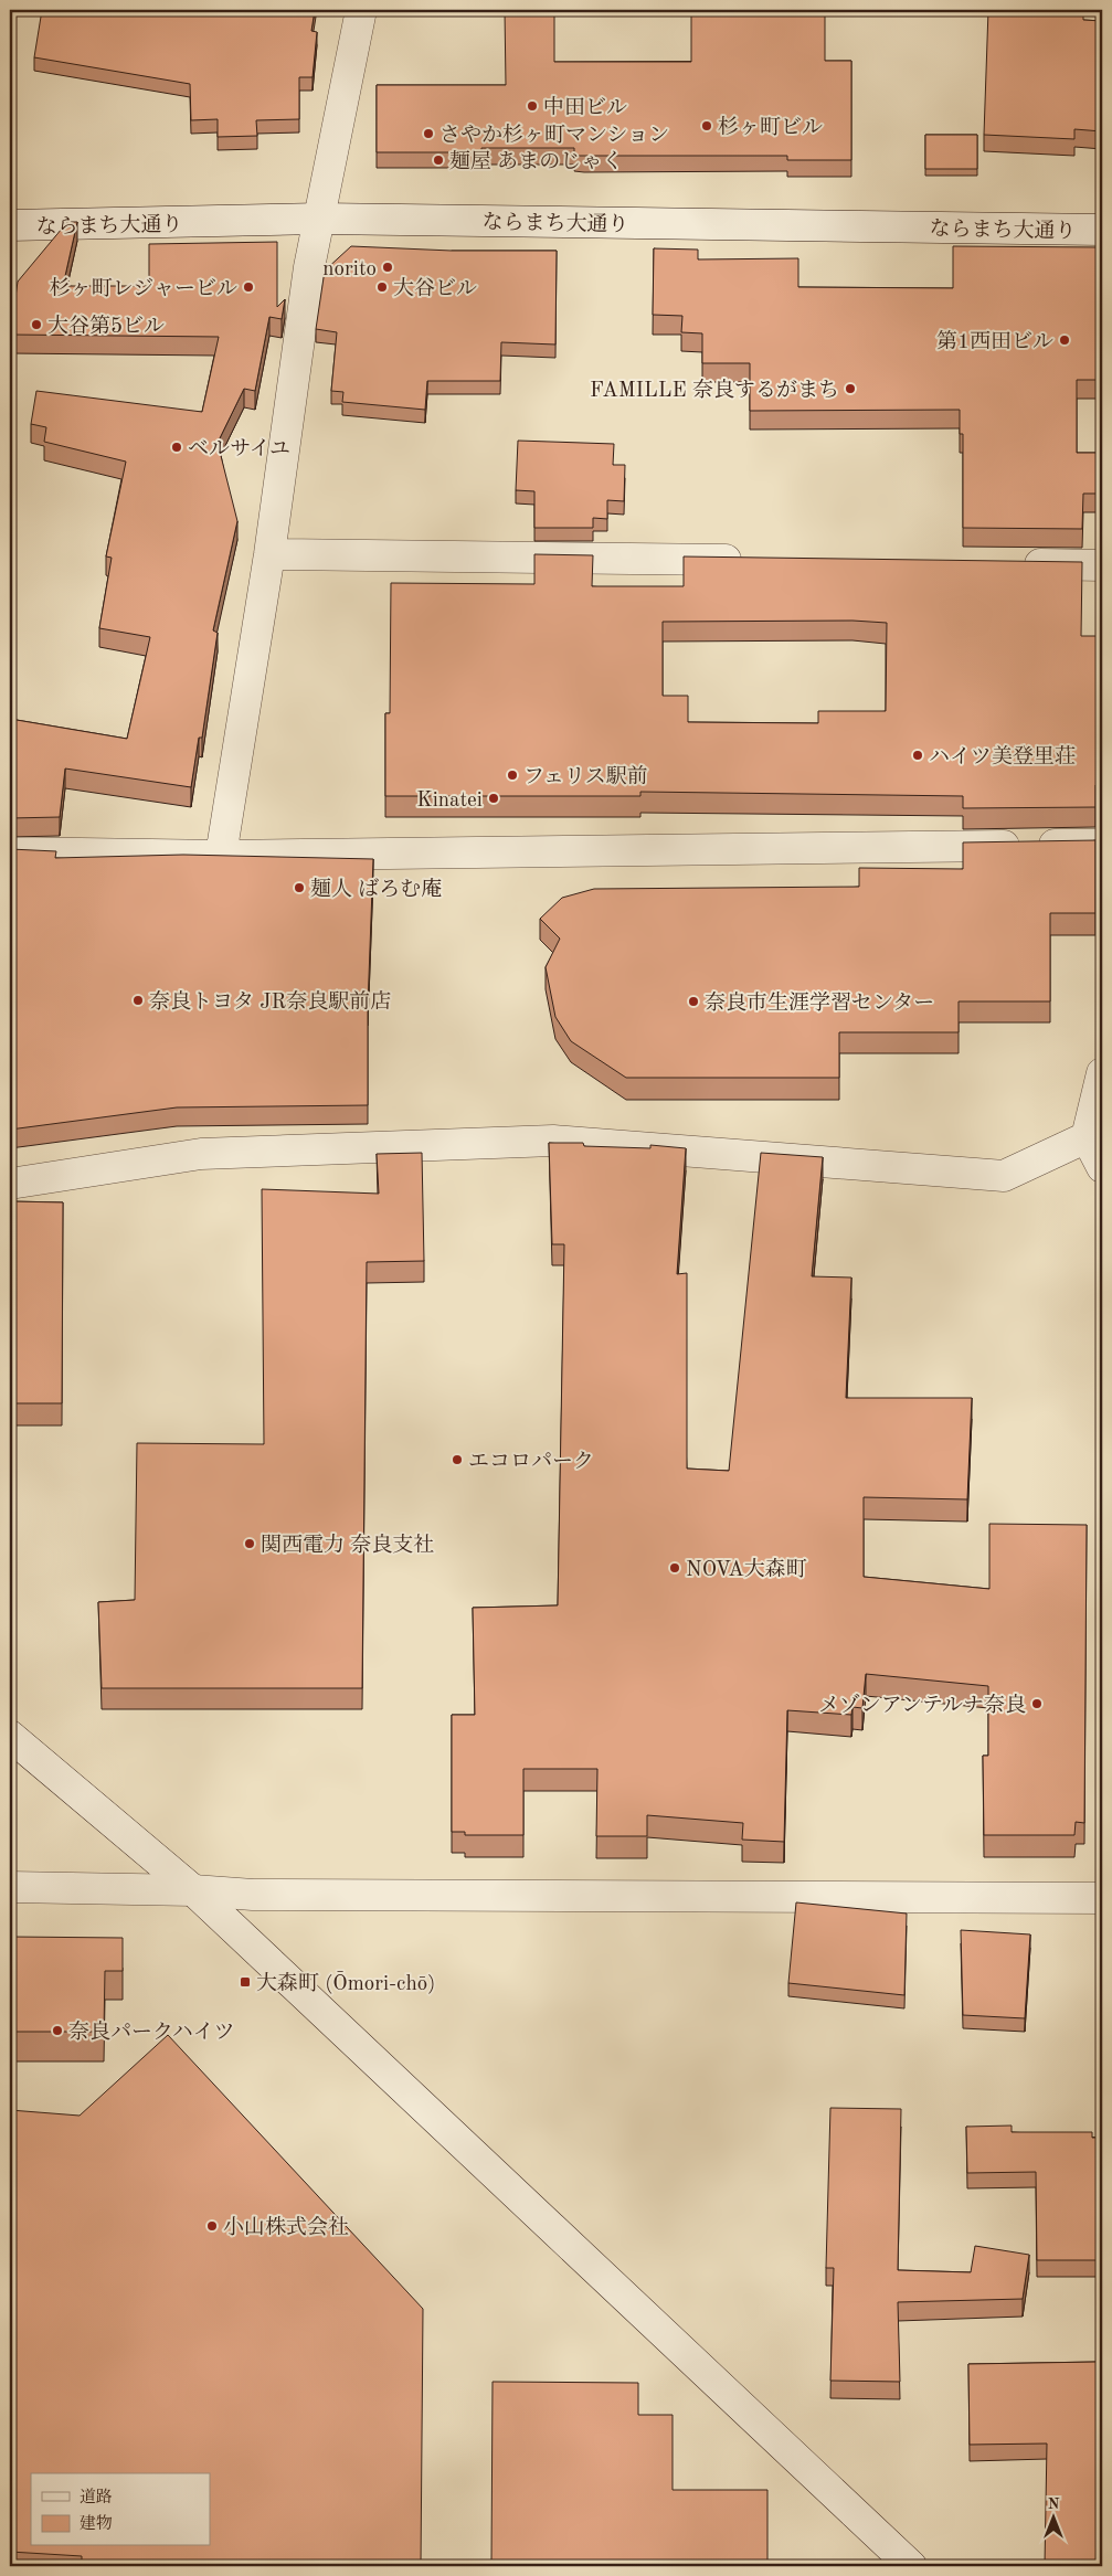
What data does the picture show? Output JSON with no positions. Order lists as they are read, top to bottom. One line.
{"streets":{"street":["ならまち大通り"]},"places":{"other":["中田ビル","杉ヶ町ビル","さやか杉ヶ町マンション","麺屋 あまのじゃく","norito","杉ヶ町レジャービル","大谷ビル","大谷第5ビル","第1西田ビル","FAMILLE 奈良するがまち","ベルサイユ","ハイツ美登里荘","フェリス駅前","Kinatei","麺人 ばろむ庵","奈良トヨタ JR奈良駅前店","奈良市生涯学習センター","エコロパーク","関西電力 奈良支社","NOVA大森町","メゾンアンテルナ奈良","奈良パークハイツ","小山株式会社"],"transit":["大森町 (Ōmori-chō)"]},"legend":["道路","建物"],"north":"top"}
